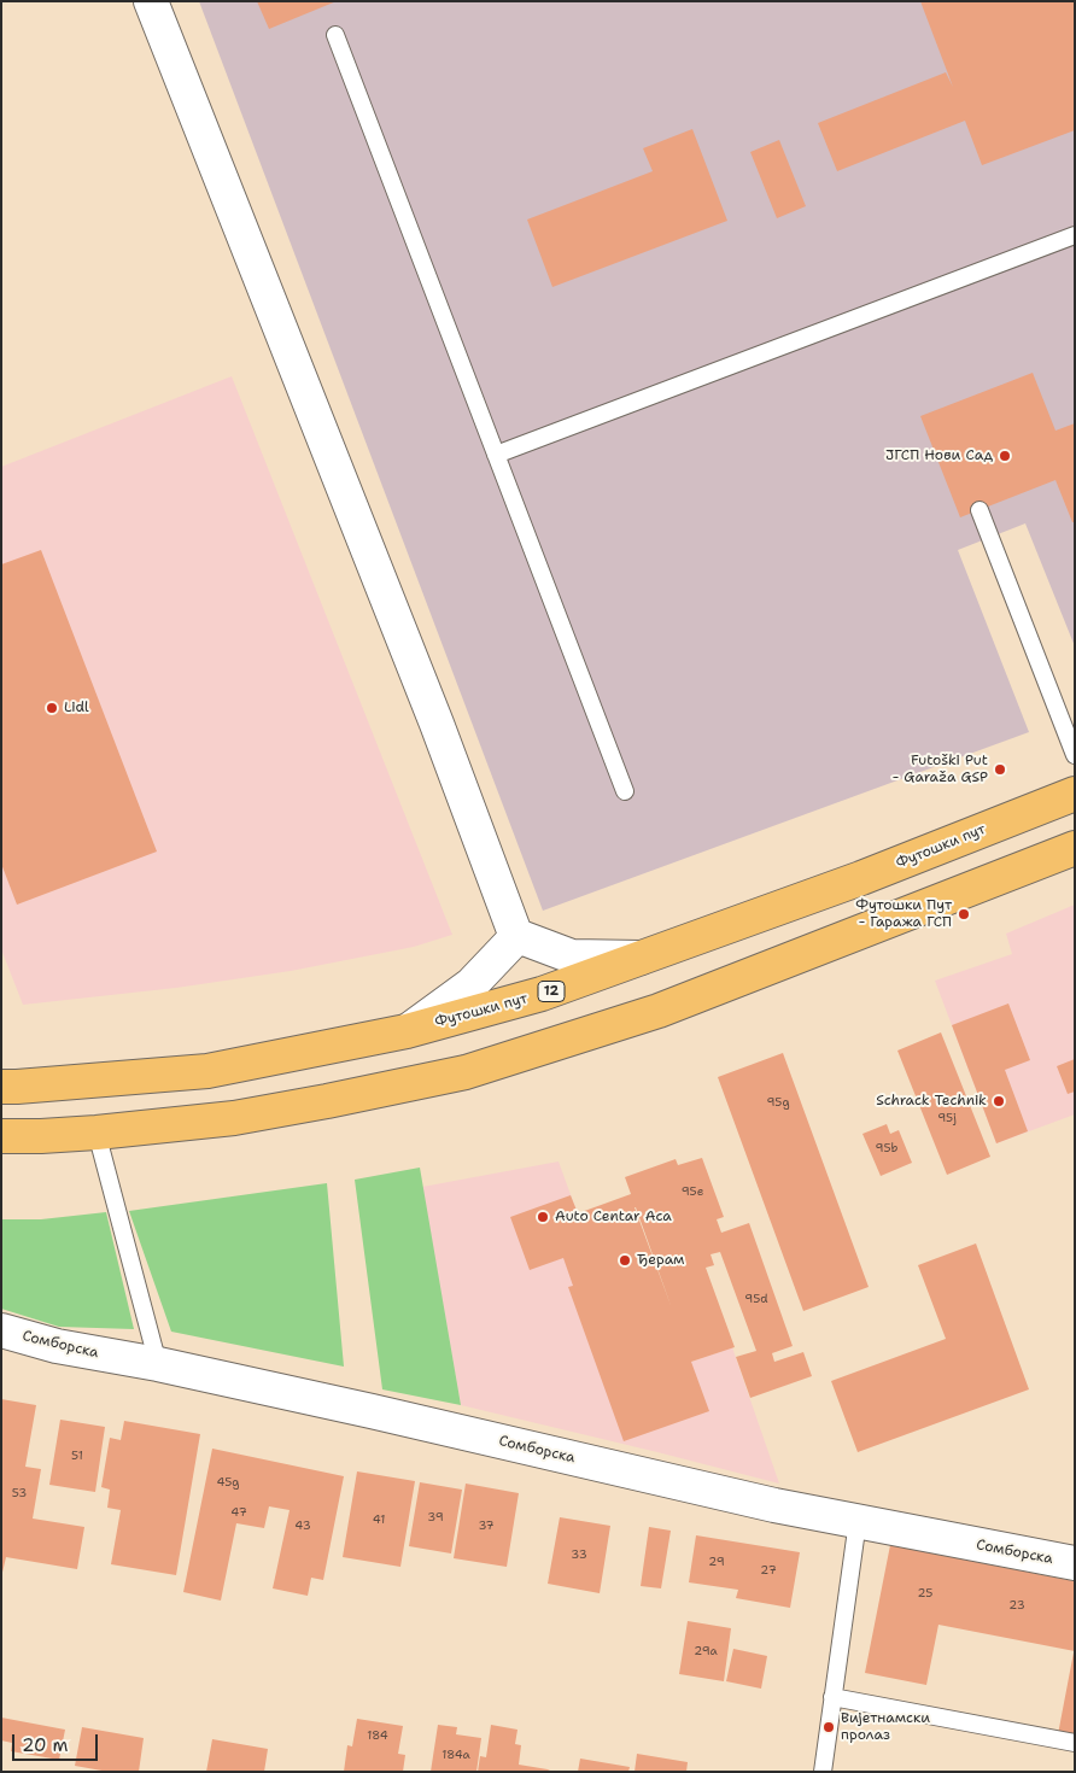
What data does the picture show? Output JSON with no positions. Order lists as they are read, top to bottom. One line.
{"streets":{"main road":["Футошки пут","12"],"street":["Сомборска"]},"places":["ЈГСП Нови Сад","Lidl","Futoški Put - Garaža GSP","Футошки Пут - Гаража ГСП","Schrack Technik","Auto Centar Aca","Ђерам","Вијетнамски пролаз"],"house_numbers":["95g","95j","95b","95e","95d","51","45g","53","47","39","41","43","37","33","29","27","25","23","29a","184","184a"],"scale_bar":"20 m"}
